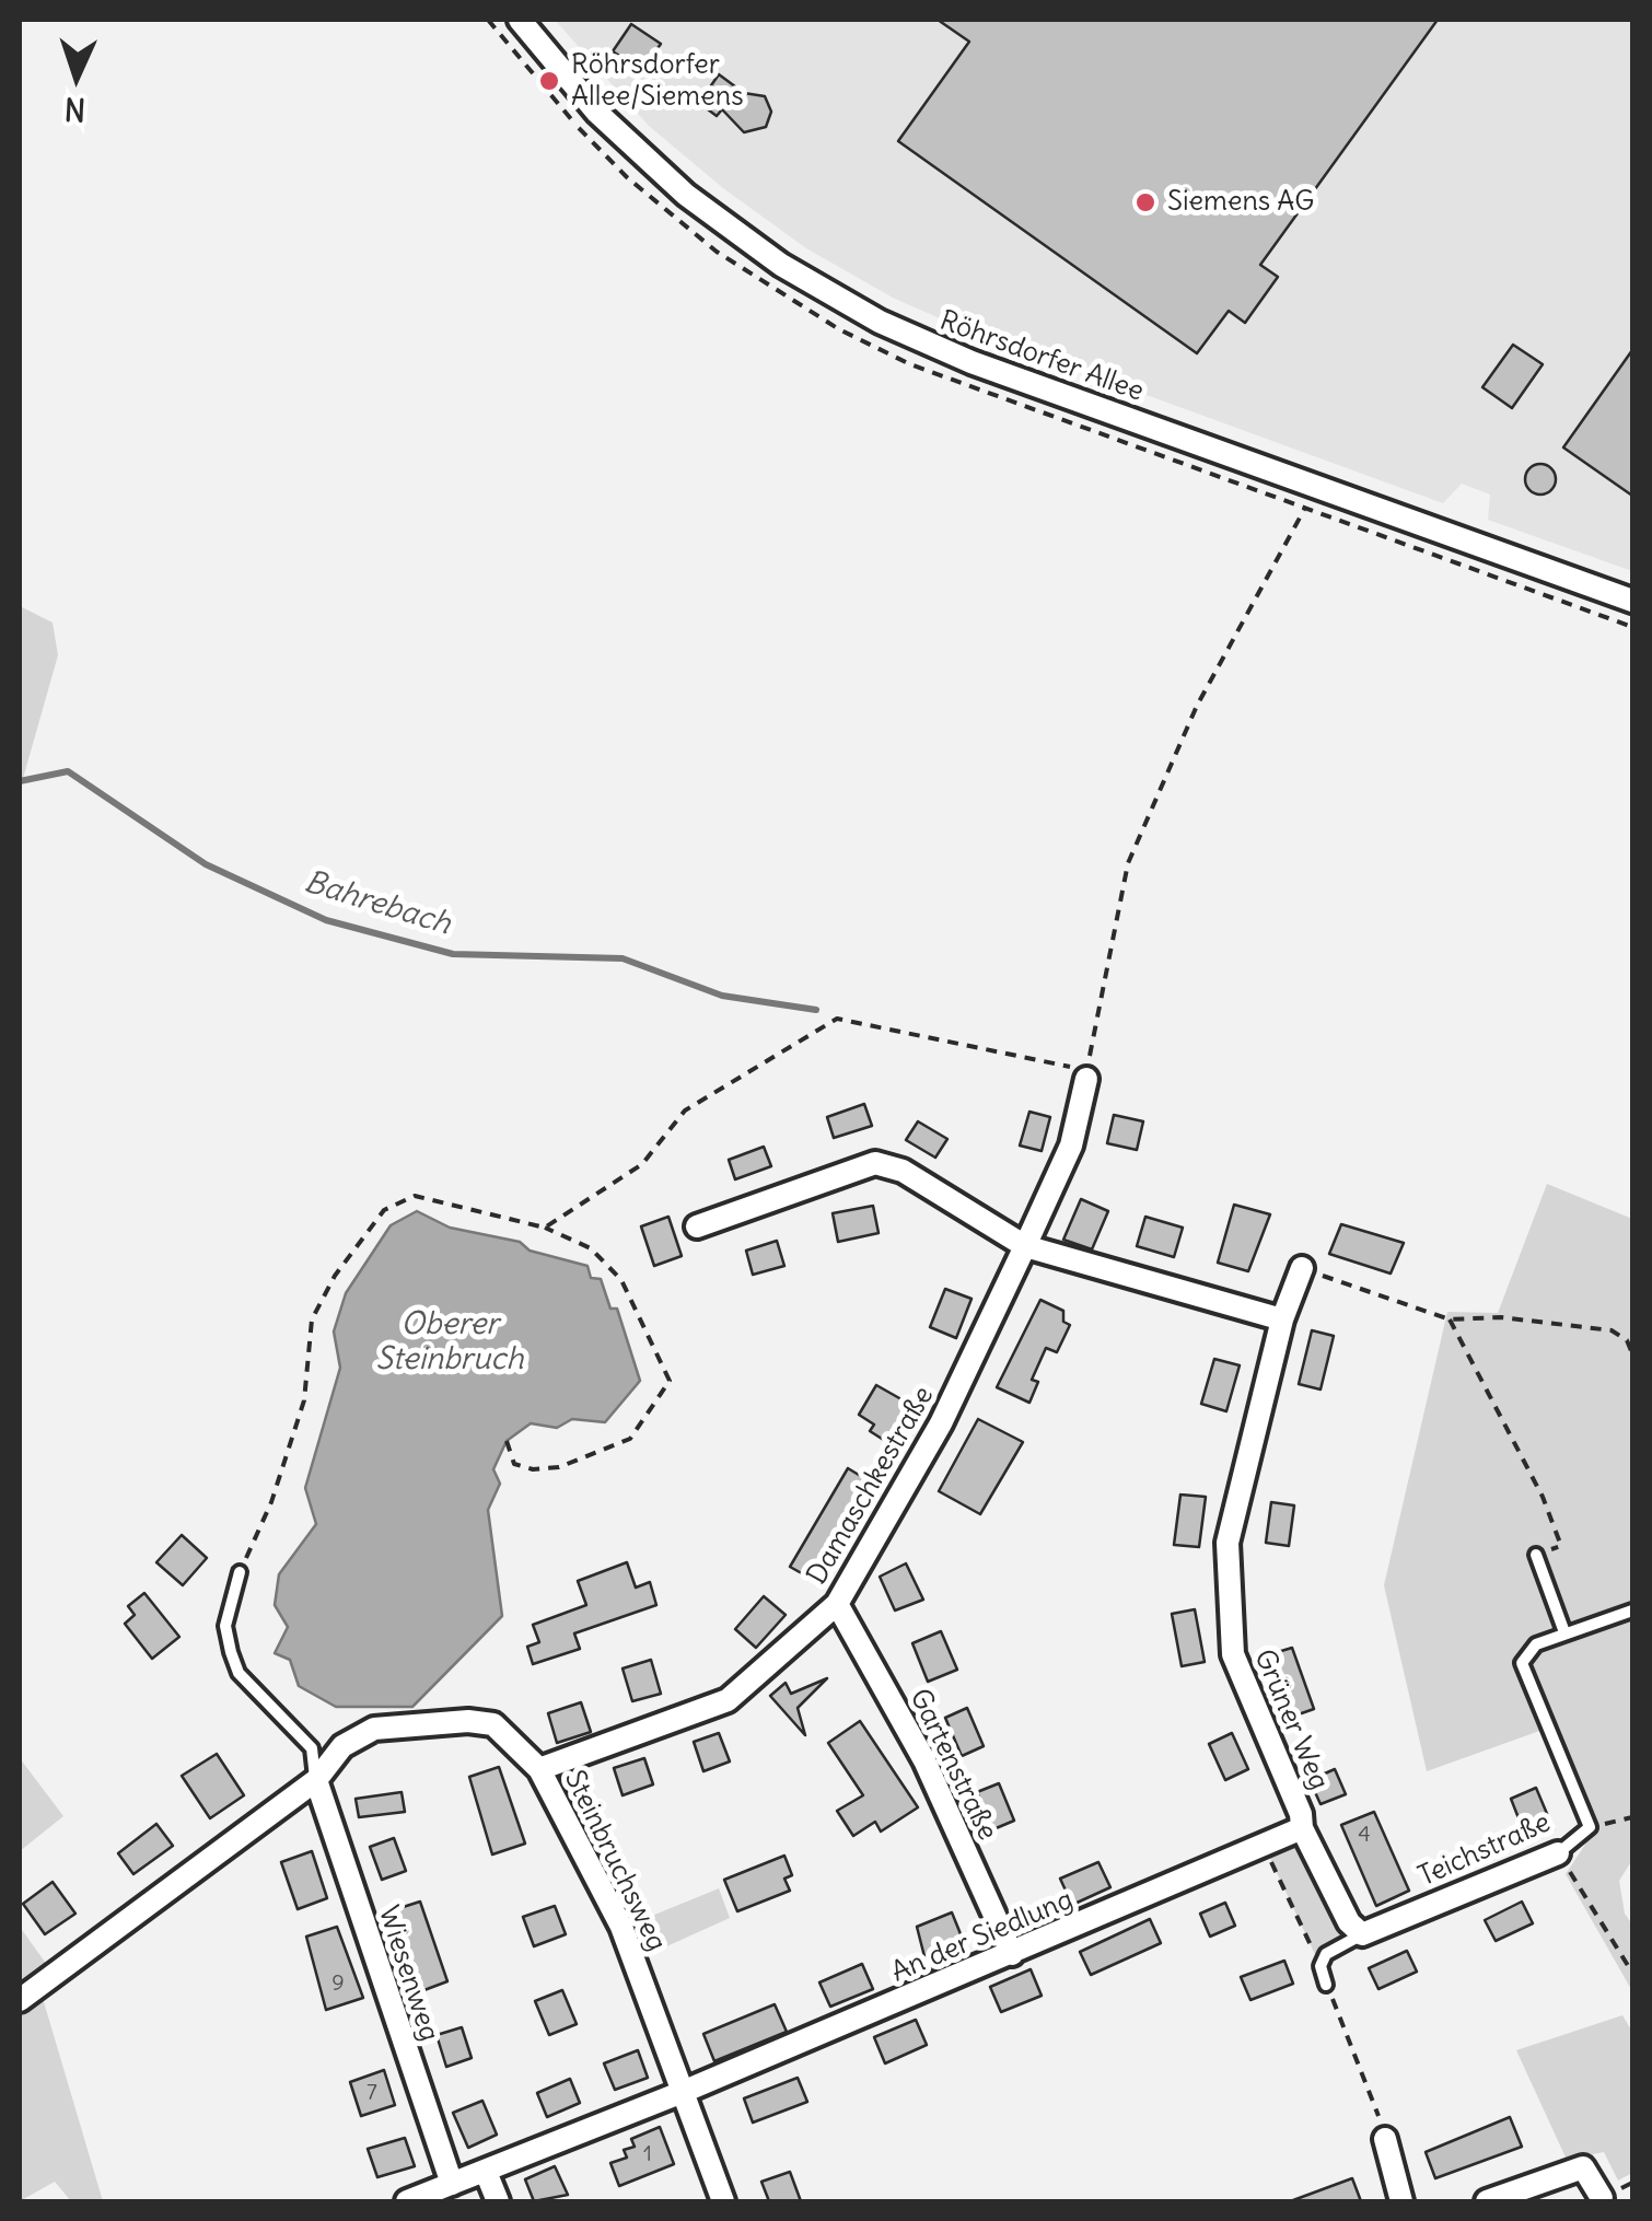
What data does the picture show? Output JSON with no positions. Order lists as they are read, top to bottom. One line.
{"streets":{"street":["Röhrsdorfer Allee","Damaschkestraße","Grüner Weg","Gartenstraße","Teichstraße","Steinbruchsweg","An der Siedlung","Wiesenweg"]},"crossings":[["Damaschkestraße","Gartenstraße"],["Damaschkestraße","Steinbruchsweg"],["Grüner Weg","Teichstraße"],["Grüner Weg","An der Siedlung"],["Gartenstraße","An der Siedlung"],["Steinbruchsweg","An der Siedlung"],["Steinbruchsweg","Wiesenweg"],["An der Siedlung","Wiesenweg"]],"water":["Bahrebach","Oberer Steinbruch"],"places":["Röhrsdorfer Allee/Siemens","Siemens AG"],"house_numbers":["4","9","7","1"],"north":"bottom"}
